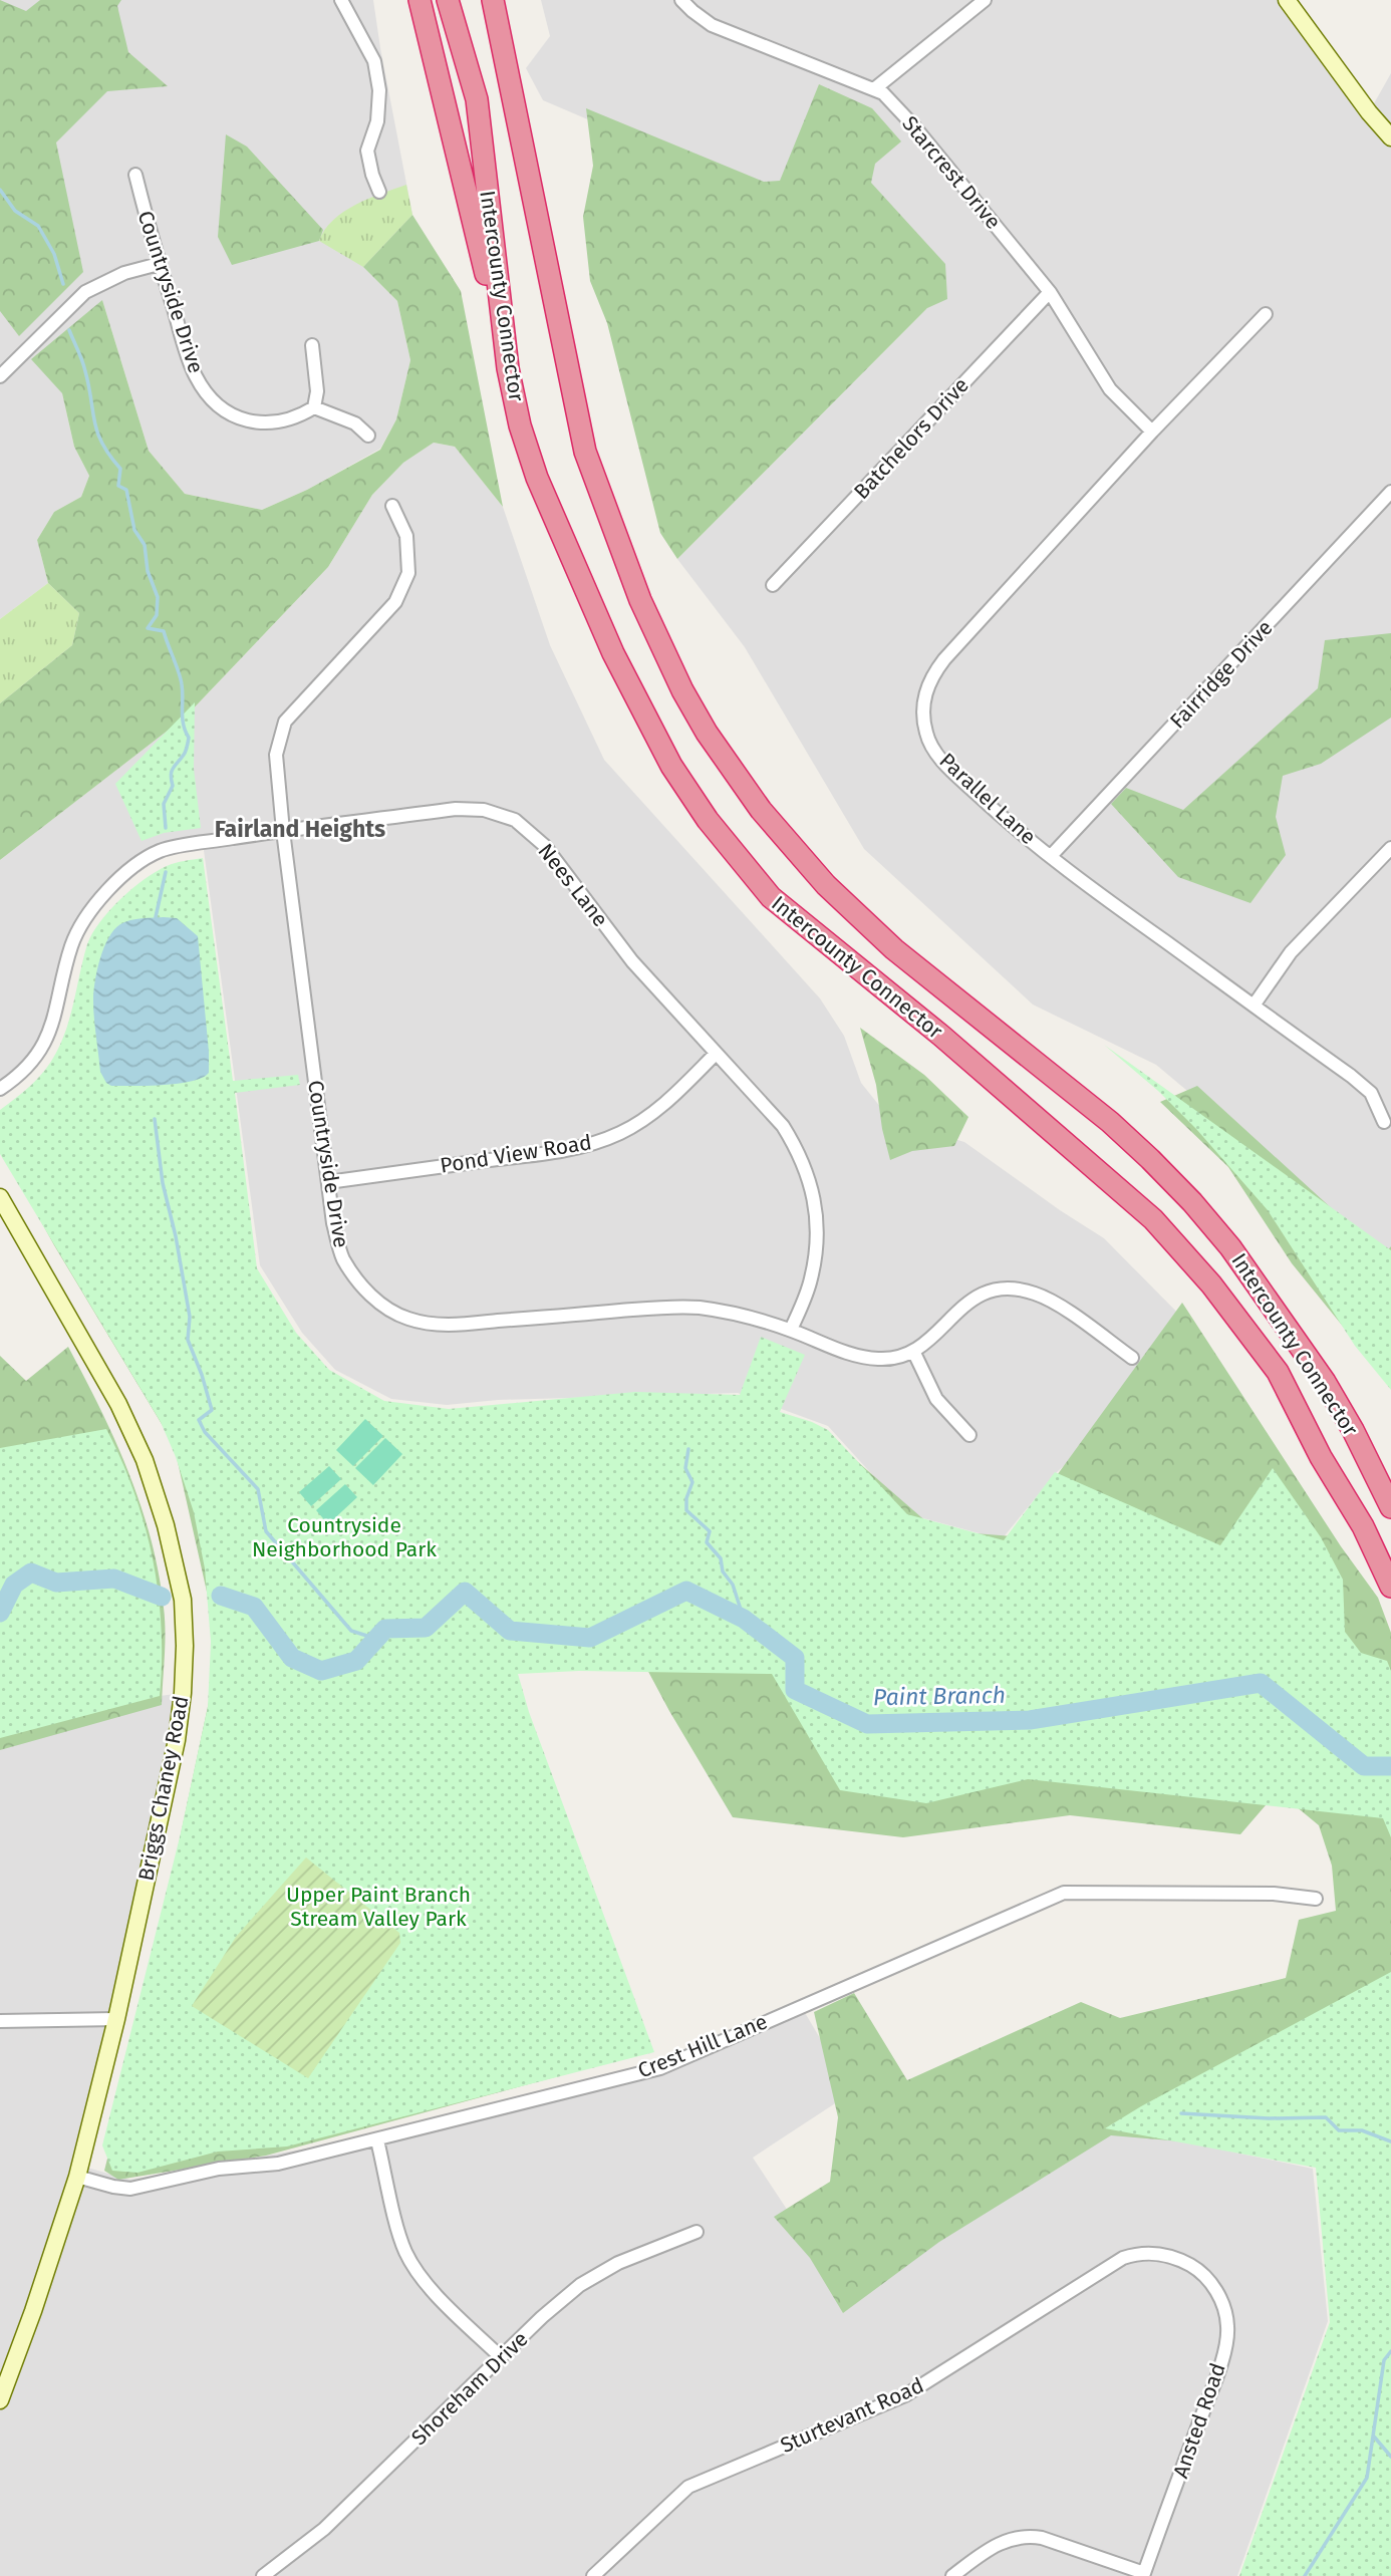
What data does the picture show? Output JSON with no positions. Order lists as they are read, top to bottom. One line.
{"streets":{"highway":["Intercounty Connector"],"main road":["Briggs Chaney Road"],"street":["Starcrest Drive","Countryside Drive","Batchelors Drive","Fairridge Drive","Parallel Lane","Nees Lane","Pond View Road","Crest Hill Lane","Shoreham Drive","Sturtevant Road","Ansted Road"]},"crossings":[["Starcrest Drive","Batchelors Drive"],["Starcrest Drive","Parallel Lane"],["Countryside Drive","Nees Lane"],["Countryside Drive","Pond View Road"],["Fairridge Drive","Parallel Lane"],["Nees Lane","Pond View Road"],["Briggs Chaney Road","Crest Hill Lane"],["Sturtevant Road","Ansted Road"]],"districts":["Fairland Heights"],"water":["Paint Branch"],"parks":["Countryside Neighborhood Park","Upper Paint Branch Stream Valley Park"]}
